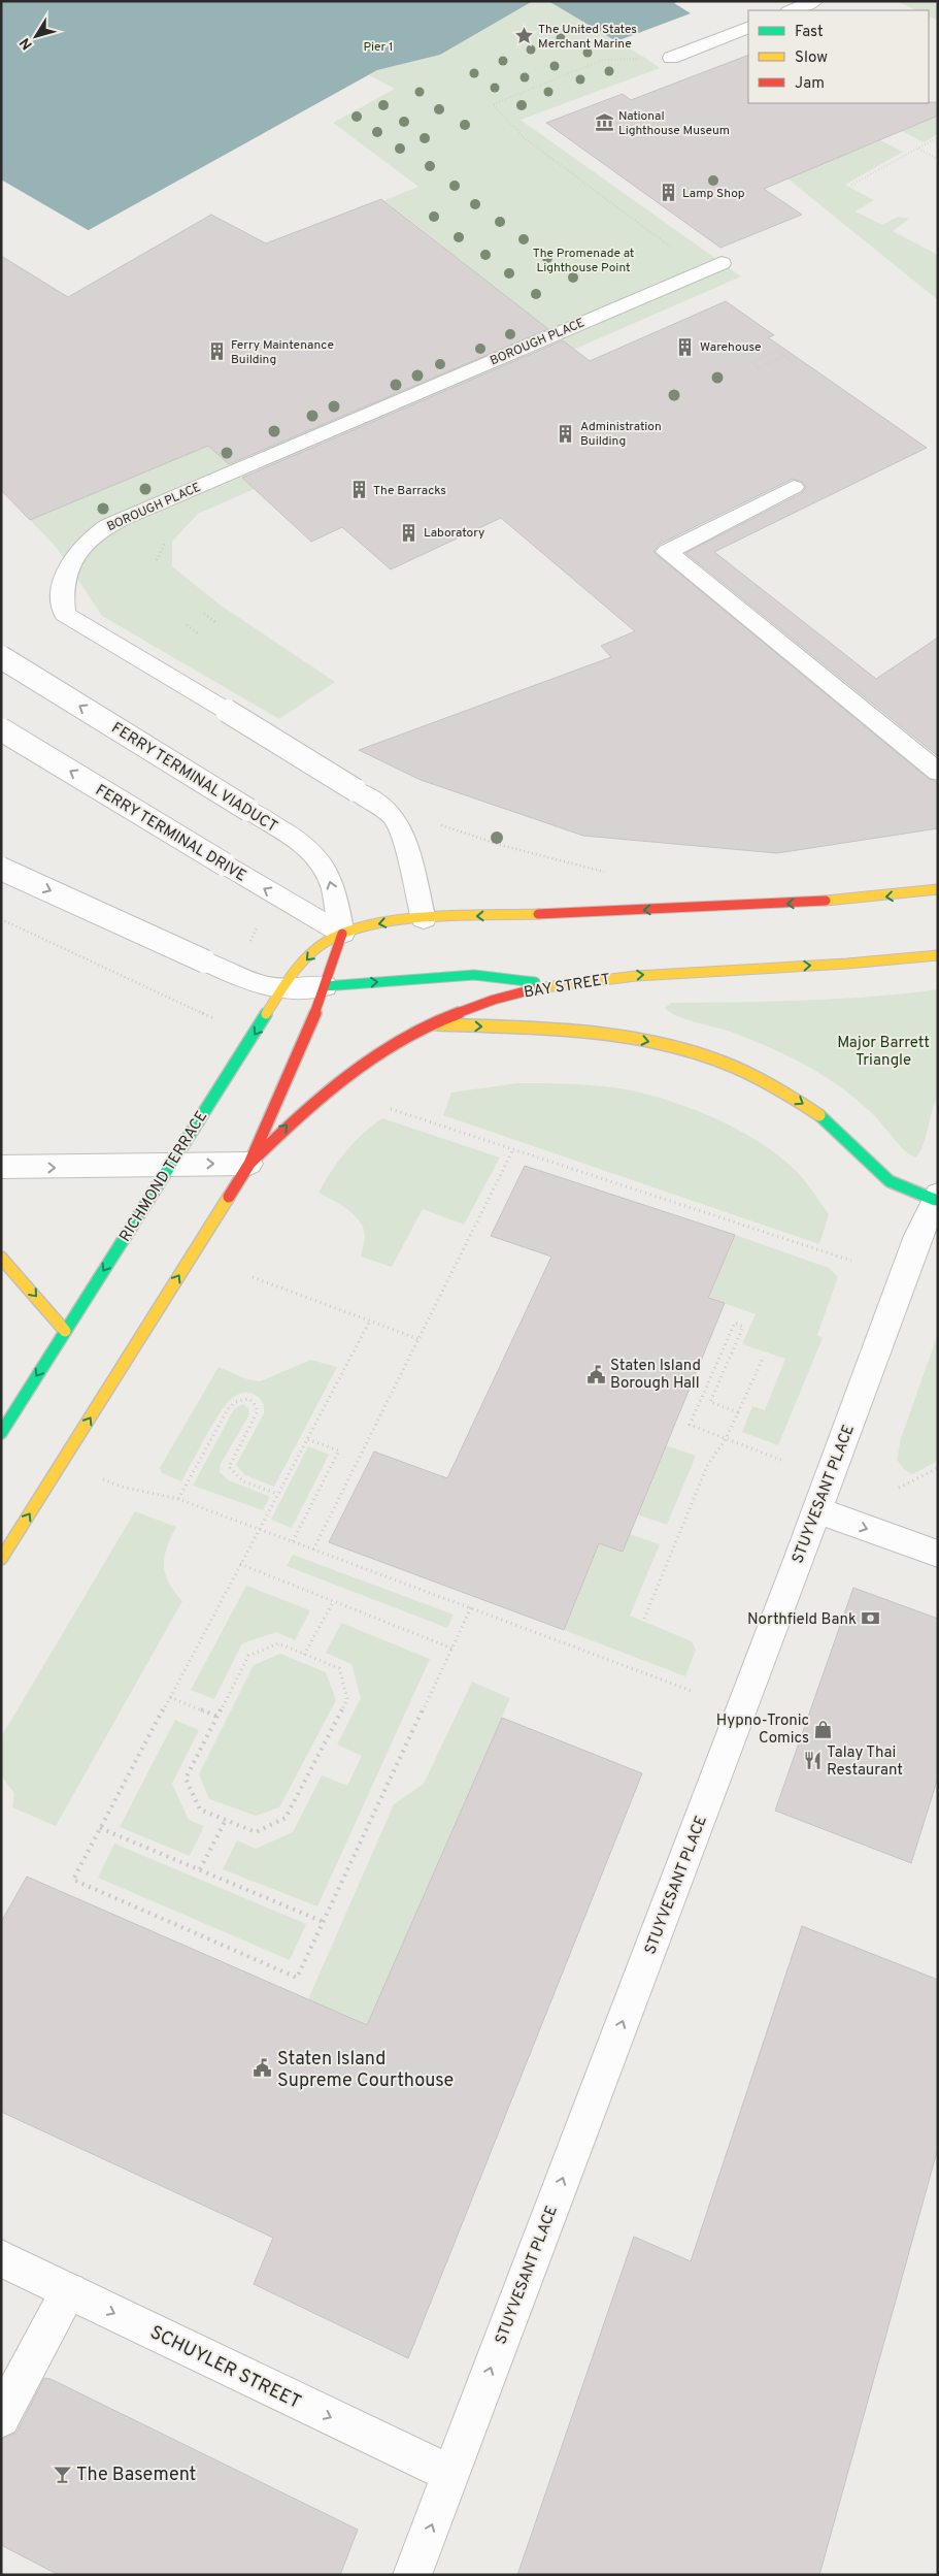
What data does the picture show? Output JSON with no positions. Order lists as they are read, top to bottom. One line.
{"streets":{"main road":["BAY STREET","RICHMOND TERRACE"],"street":["BOROUGH PLACE","FERRY TERMINAL VIADUCT","FERRY TERMINAL DRIVE","STUYVESANT PLACE","SCHUYLER STREET"]},"crossings":[["FERRY TERMINAL VIADUCT","FERRY TERMINAL DRIVE"],["FERRY TERMINAL VIADUCT","RICHMOND TERRACE"],["FERRY TERMINAL DRIVE","RICHMOND TERRACE"],["STUYVESANT PLACE","SCHUYLER STREET"]],"one_way":["STUYVESANT PLACE","SCHUYLER STREET"],"parks":["Pier 1","The Promenade at Lighthouse Point","Major Barrett Triangle"],"places":{"place":["The United States Merchant Marine"],"museum":["National Lighthouse Museum"],"building":["Lamp Shop","Warehouse","Ferry Maintenance Building","Administration Building","The Barracks","Laboratory"],"public building":["Staten Island Borough Hall","Staten Island Supreme Courthouse"],"bank":["Northfield Bank"],"shop":["Hypno-Tronic Comics"],"restaurant":["Talay Thai Restaurant"],"bar":["The Basement"]},"legend":["Fast","Slow","Jam"],"north":"bottom left"}
